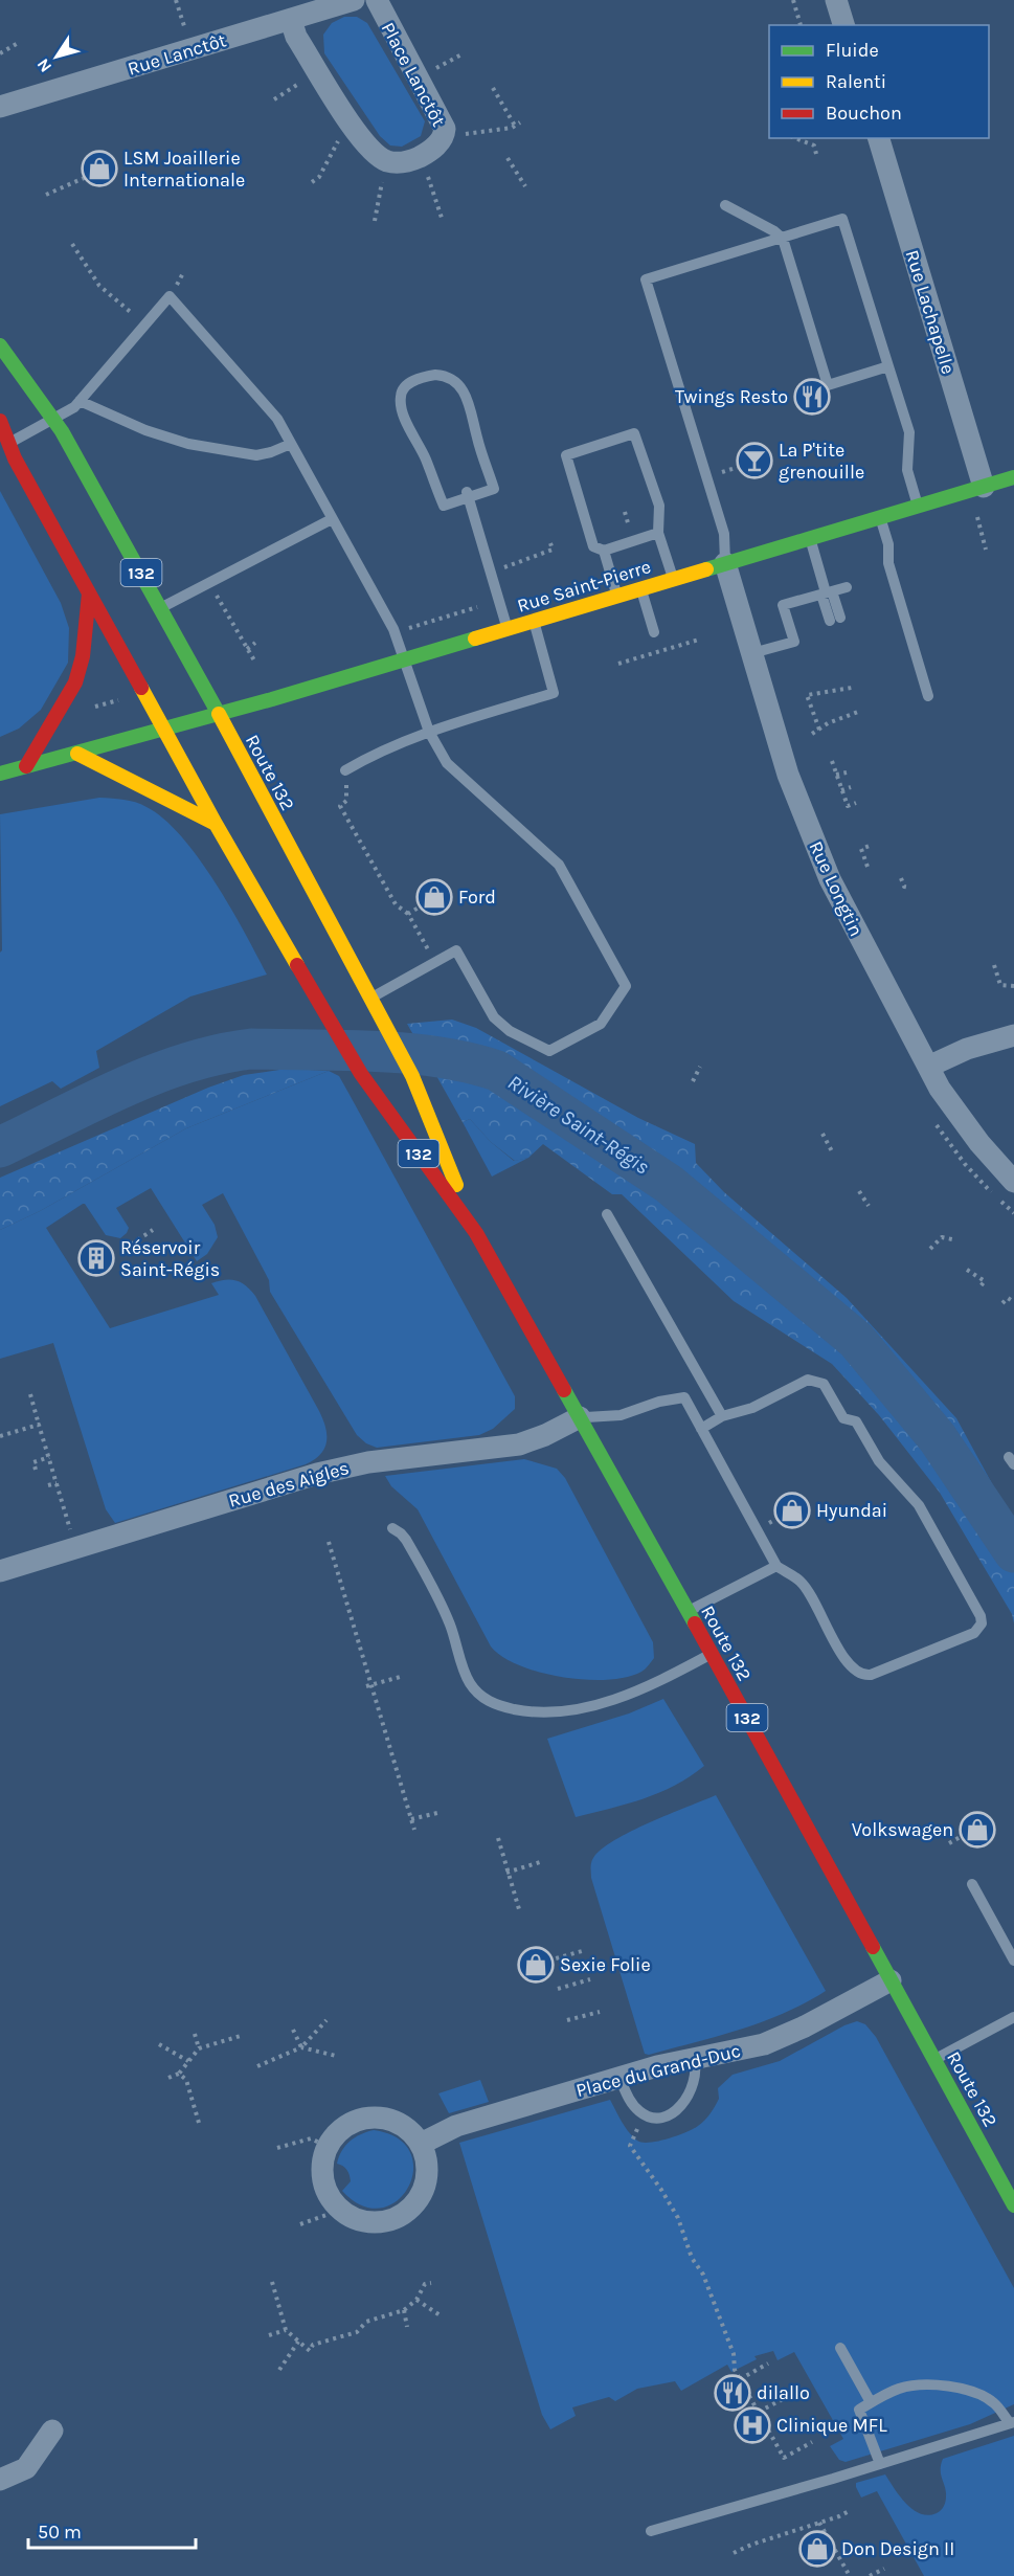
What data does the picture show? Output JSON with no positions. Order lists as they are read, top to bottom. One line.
{"streets":{"main road":["132","Rue Saint-Pierre","Route 132"],"street":["Rue Lanctôt","Place Lanctôt","Rue Lachapelle","Rue Longtin","Rue des Aigles","Place du Grand-Duc"]},"crossings":[["Rue Lachapelle","Rue Saint-Pierre"],["Rue Saint-Pierre","Route 132"],["Rue Saint-Pierre","Rue Longtin"],["Route 132","Rue des Aigles"],["Route 132","Place du Grand-Duc"]],"water":["Rivière Saint-Régis"],"places":{"shop":["LSM Joaillerie Internationale","Ford","Hyundai","Volkswagen","Sexie Folie","Don Design II"],"restaurant":["Twings Resto","dilallo"],"bar":["La P'tite grenouille"],"building":["Réservoir Saint-Régis"],"hospital":["Clinique MFL"]},"legend":["Fluide","Ralenti","Bouchon"],"scale_bar":"50 m","north":"bottom left"}
